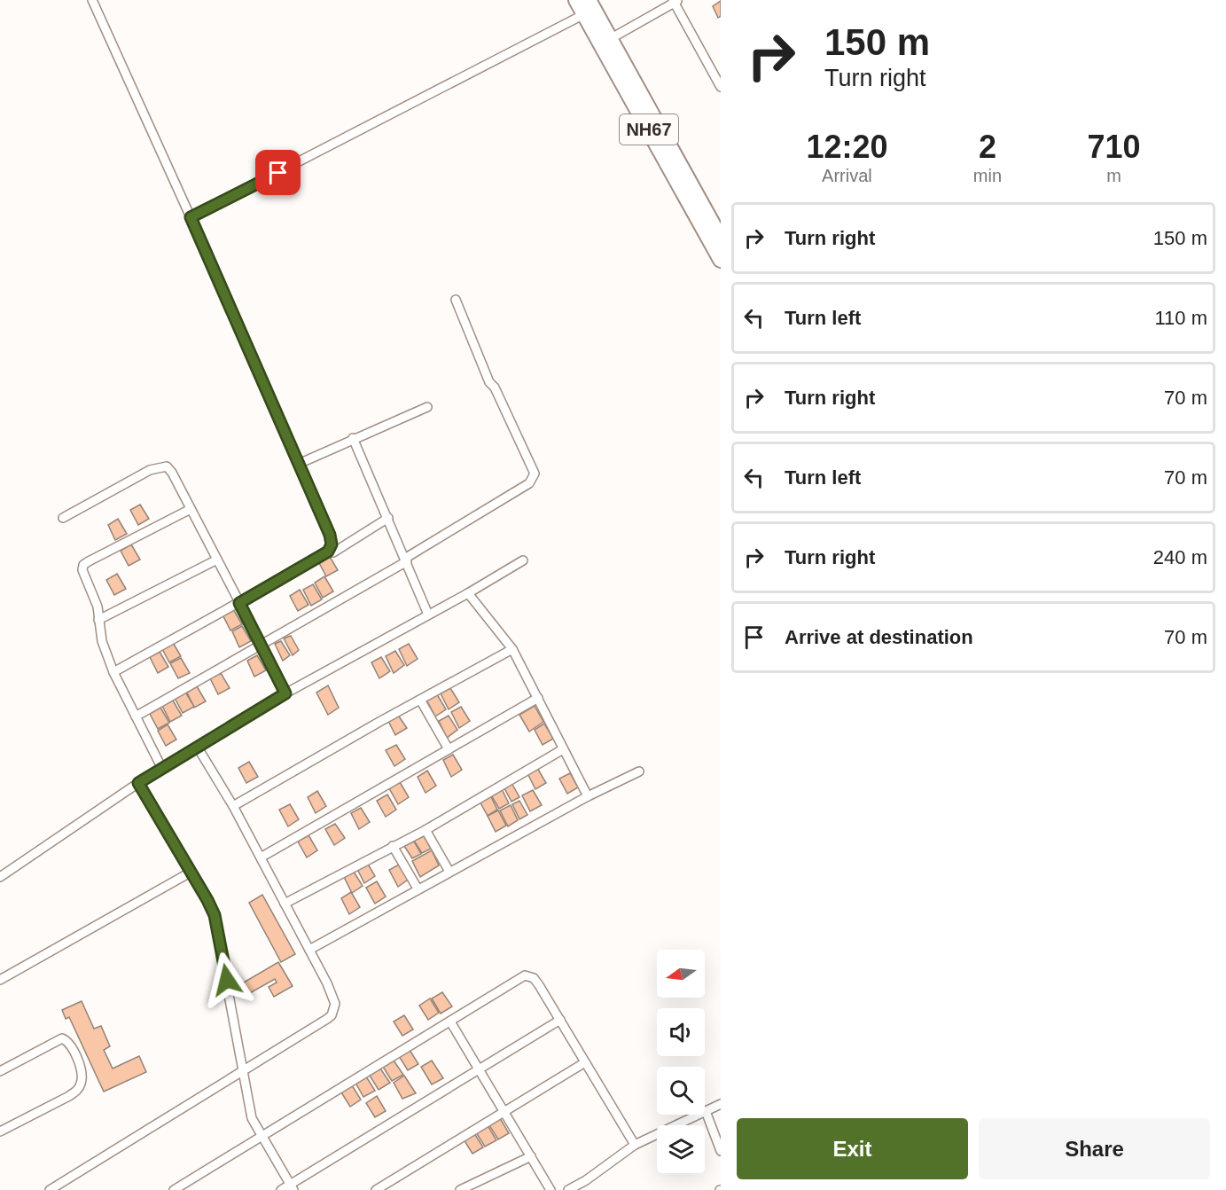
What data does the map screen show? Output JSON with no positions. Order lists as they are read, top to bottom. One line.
{"streets":{"highway":["NH67"]},"north":"left","page":{"turn":["150 m","Turn right"],"eta":["12:20","Arrival","2","min","710","m"],"list":[{"name":"Turn right","value":"150 m"},{"name":"Turn left","value":"110 m"},{"name":"Turn right","value":"70 m"},{"name":"Turn left","value":"70 m"},{"name":"Turn right","value":"240 m"},{"name":"Arrive at destination","value":"70 m"}],"buttons":["Exit","Share"]}}
